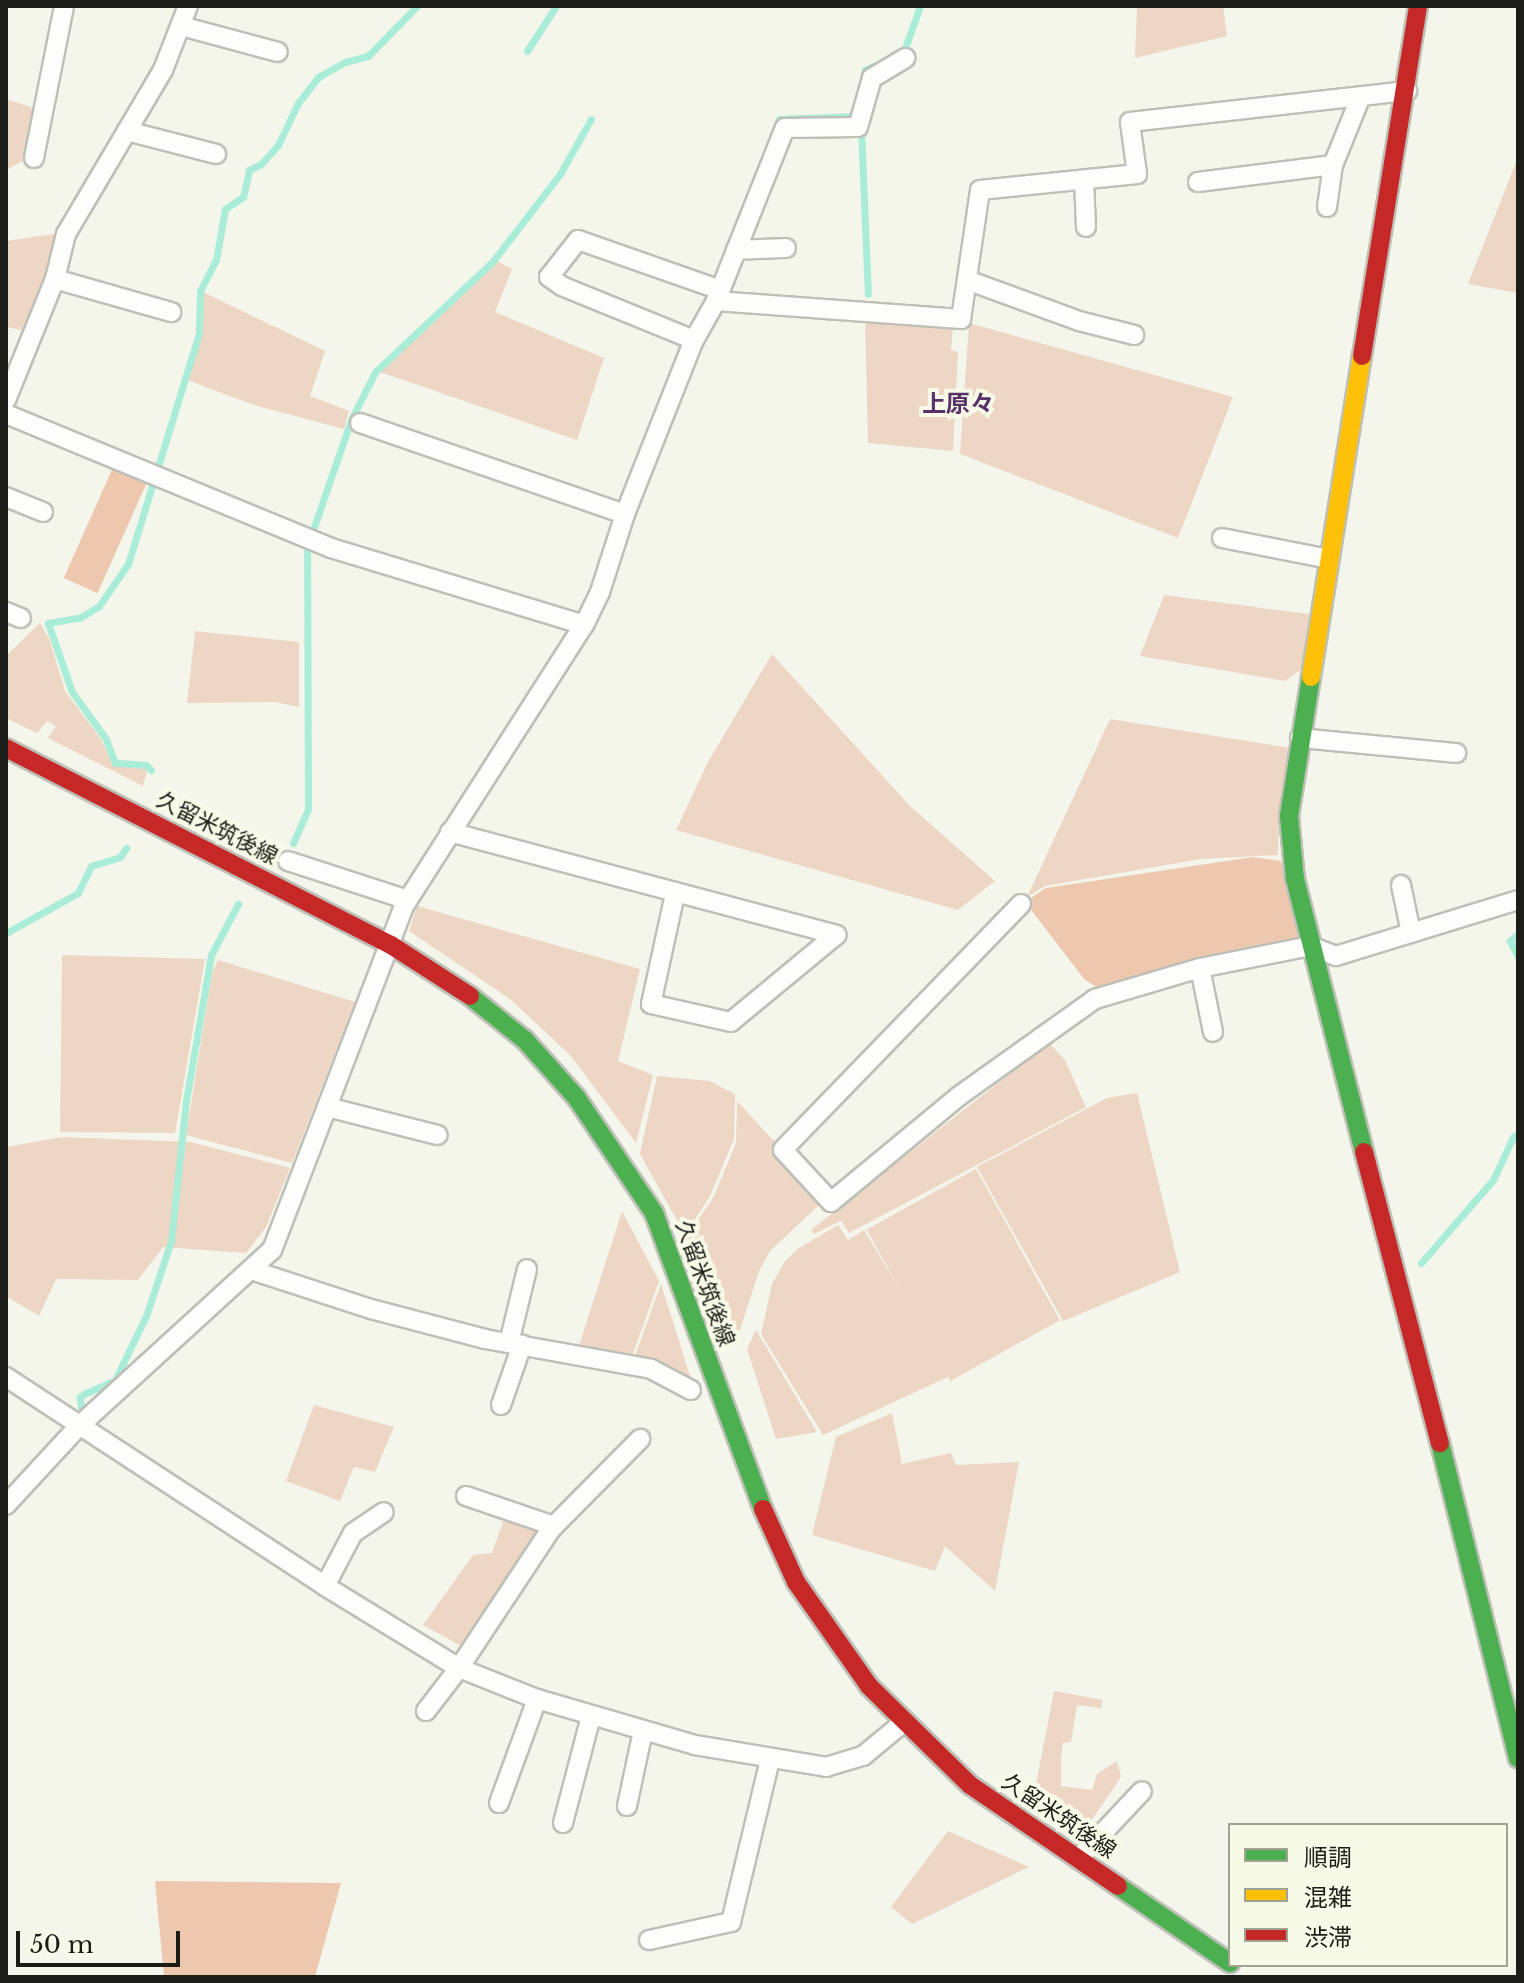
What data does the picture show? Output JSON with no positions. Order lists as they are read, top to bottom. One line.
{"streets":{"street":["久留米筑後線"]},"districts":["上原々"],"legend":["順調","混雑","渋滞"],"scale_bar":"50 m"}
